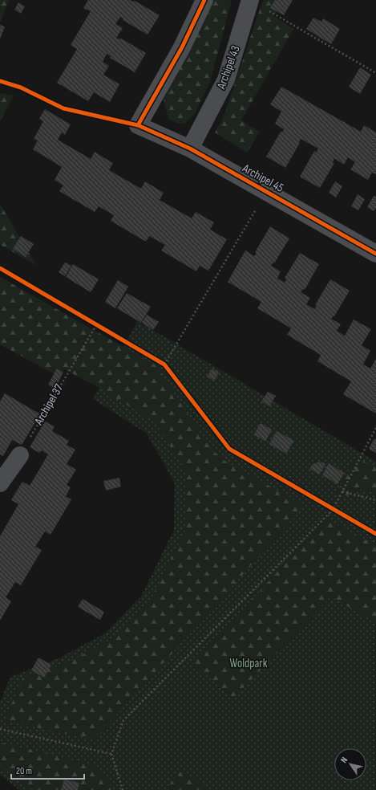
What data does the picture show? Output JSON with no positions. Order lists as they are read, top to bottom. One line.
{"streets":{"street":["Archipel 43","Archipel 45"],"path":["Archipel 37"]},"crossings":[["Archipel 43","Archipel 45"]],"parks":["Woldpark"],"scale_bar":"20 m","north":"top left"}
